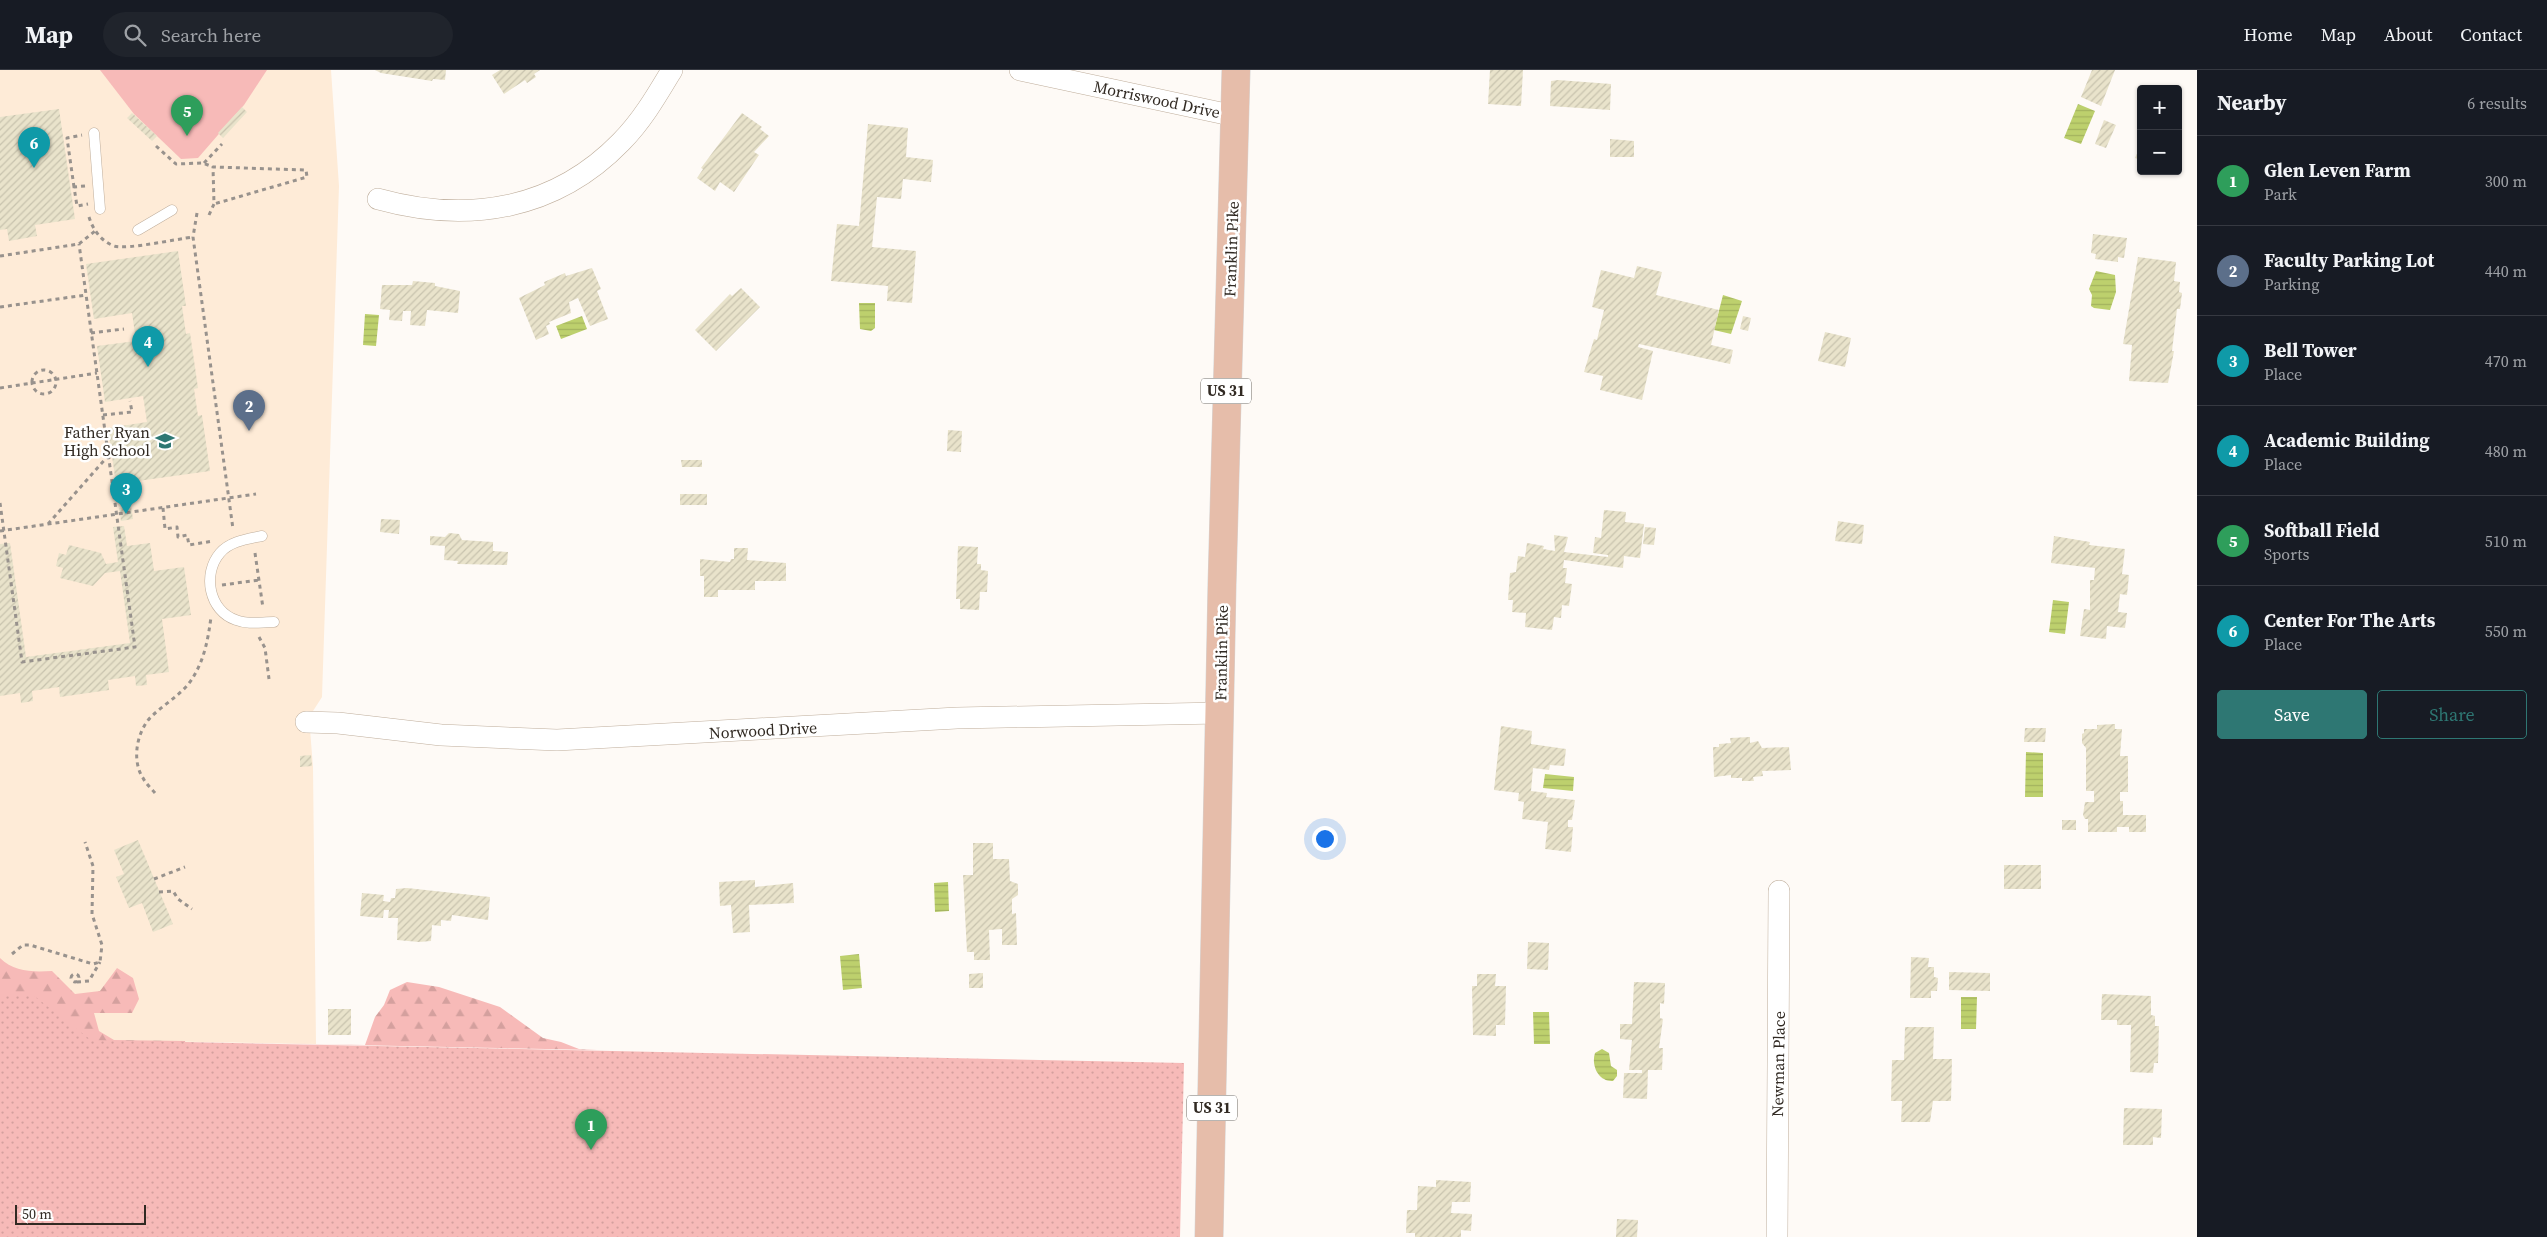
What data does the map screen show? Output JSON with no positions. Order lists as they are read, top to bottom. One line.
{"streets":{"main road":["Franklin Pike","US 31"],"street":["Morriswood Drive","Norwood Drive","Newman Place"]},"crossings":[["Morriswood Drive","Franklin Pike"],["Franklin Pike","Norwood Drive"]],"places":{"school or university":["Father Ryan High School"]},"scale_bar":"50 m","page":{"header":"Map","search":"Search here","nav":["Home","Map","About","Contact"],"heading":["Nearby","6 results"],"map_buttons":["+","−"],"pins":["5","6","4","2","3","1"],"list":[{"mark":"1","name":"Glen Leven Farm","note":"Park","value":"300 m"},{"mark":"2","name":"Faculty Parking Lot","note":"Parking","value":"440 m"},{"mark":"3","name":"Bell Tower","note":"Place","value":"470 m"},{"mark":"4","name":"Academic Building","note":"Place","value":"480 m"},{"mark":"5","name":"Softball Field","note":"Sports","value":"510 m"},{"mark":"6","name":"Center For The Arts","note":"Place","value":"550 m"}],"buttons":["Save","Share"],"scale":"50 m"}}
